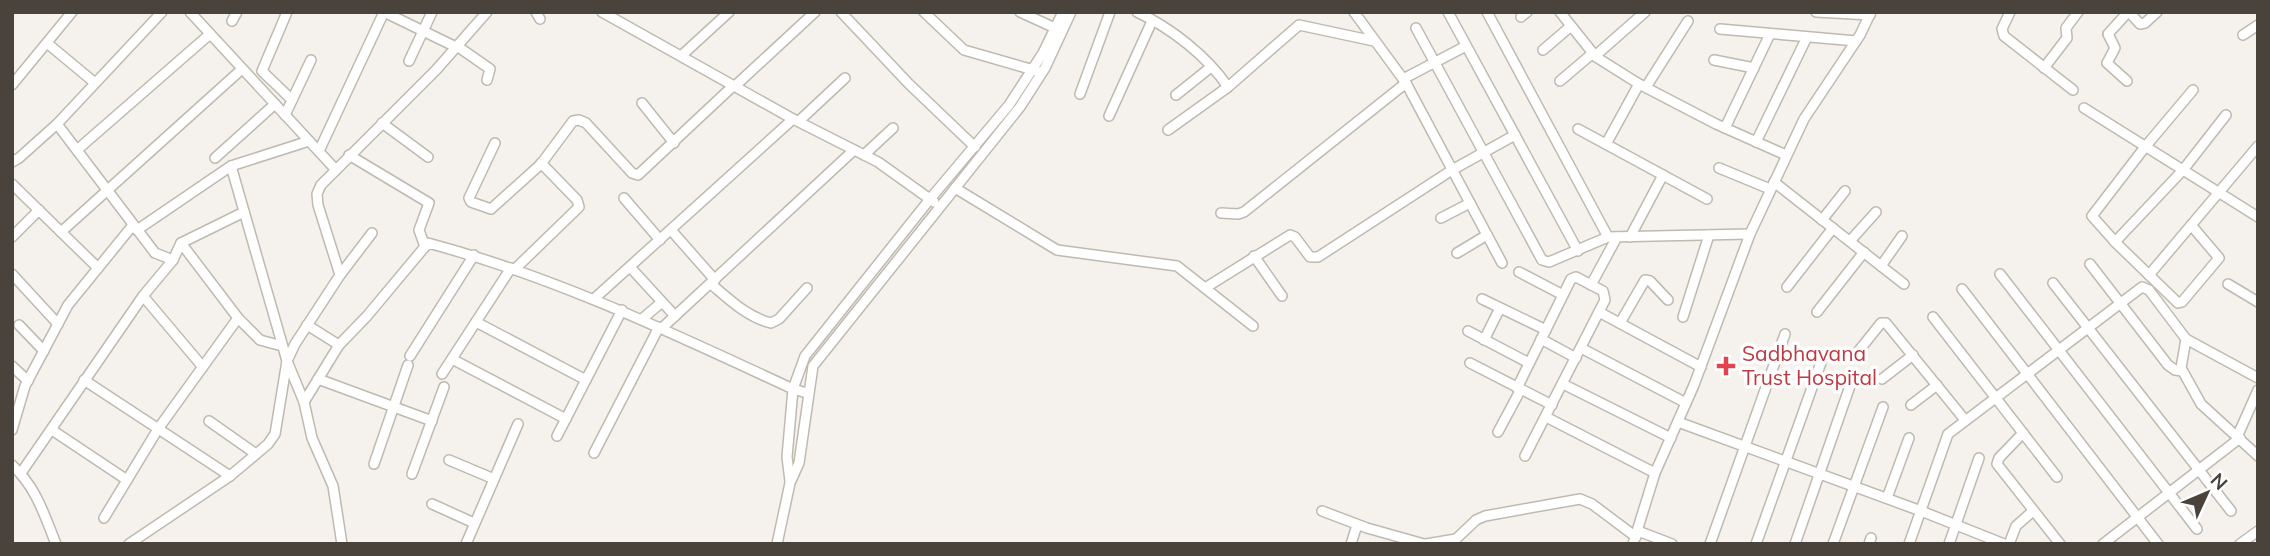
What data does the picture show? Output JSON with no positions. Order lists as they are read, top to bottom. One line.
{"places":{"health":["Sadbhavana Trust Hospital"]},"north":"top right"}
